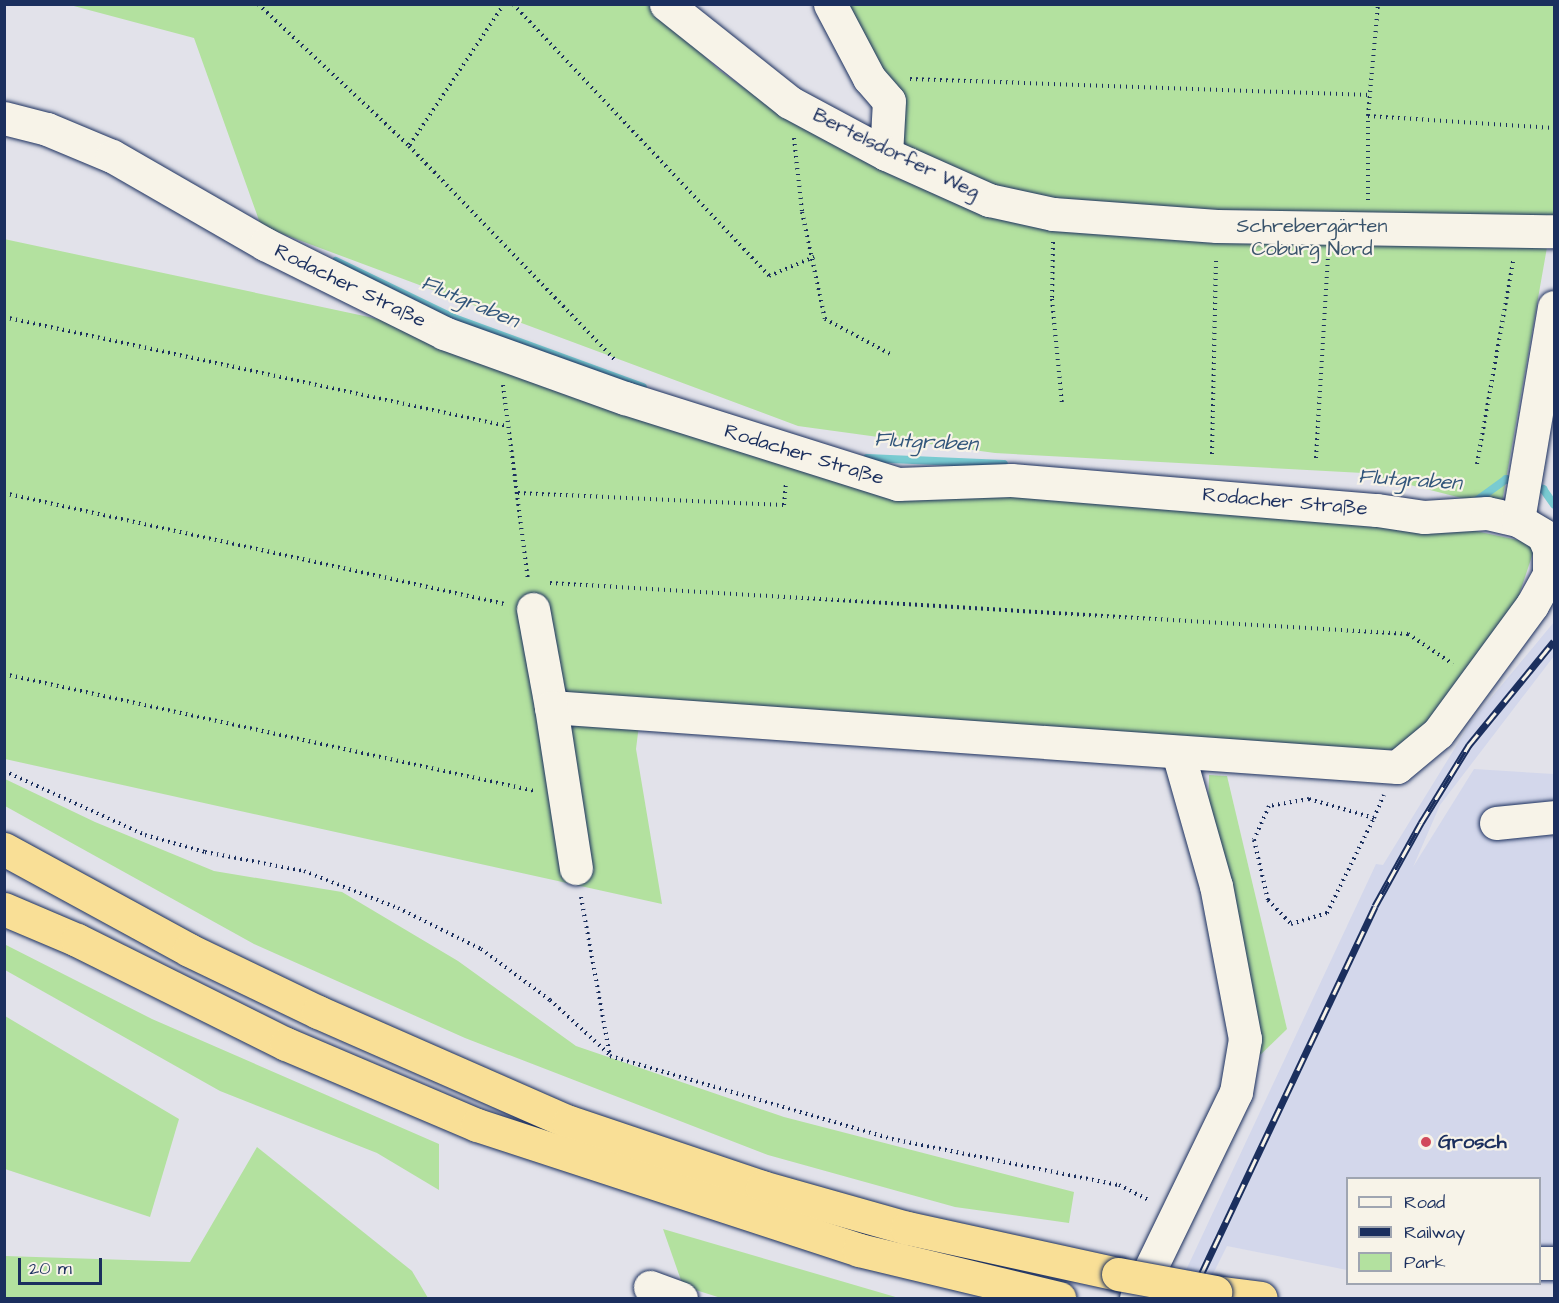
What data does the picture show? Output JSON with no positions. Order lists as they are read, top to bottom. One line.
{"streets":{"street":["Bertelsdorfer Weg","Rodacher Straße"]},"water":["Flutgraben"],"parks":["Schrebergärten Coburg Nord"],"places":["Grosch"],"legend":["Road","Railway","Park"],"scale_bar":"20 m"}
